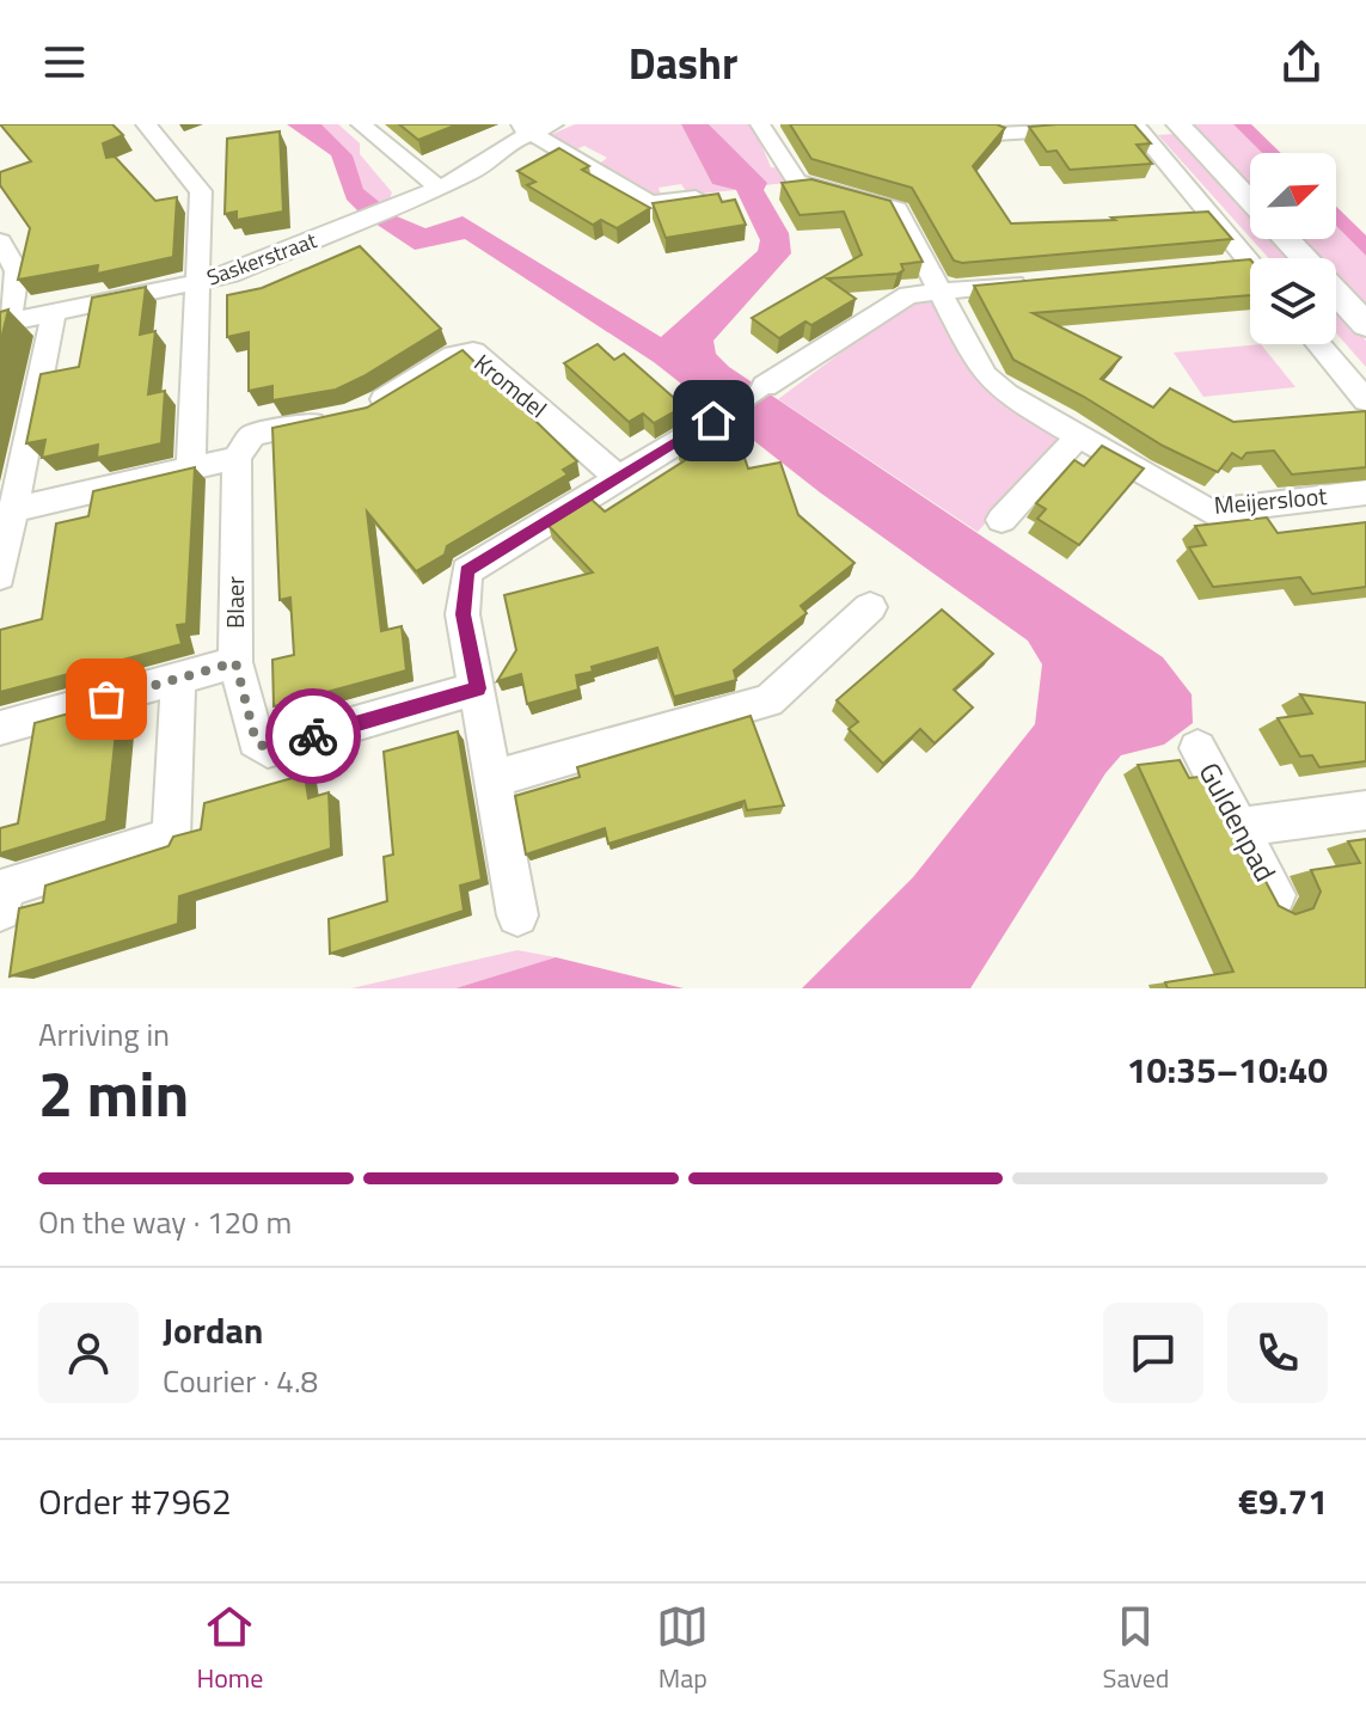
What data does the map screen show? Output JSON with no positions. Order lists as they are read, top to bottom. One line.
{"streets":{"street":["Saskerstraat","Kromdel","Meijersloot","Blaer","Guldenpad"]},"crossings":[["Kromdel","Blaer"]],"north":"top right","page":{"header":"Dashr","heading":["2 min","Arriving in","10:35–10:40"],"panel":["Jordan","Courier · 4.8","Order #7962","€9.71"],"bar":"On the way · 120 m","tabs":["Home","Map","Saved"]}}
